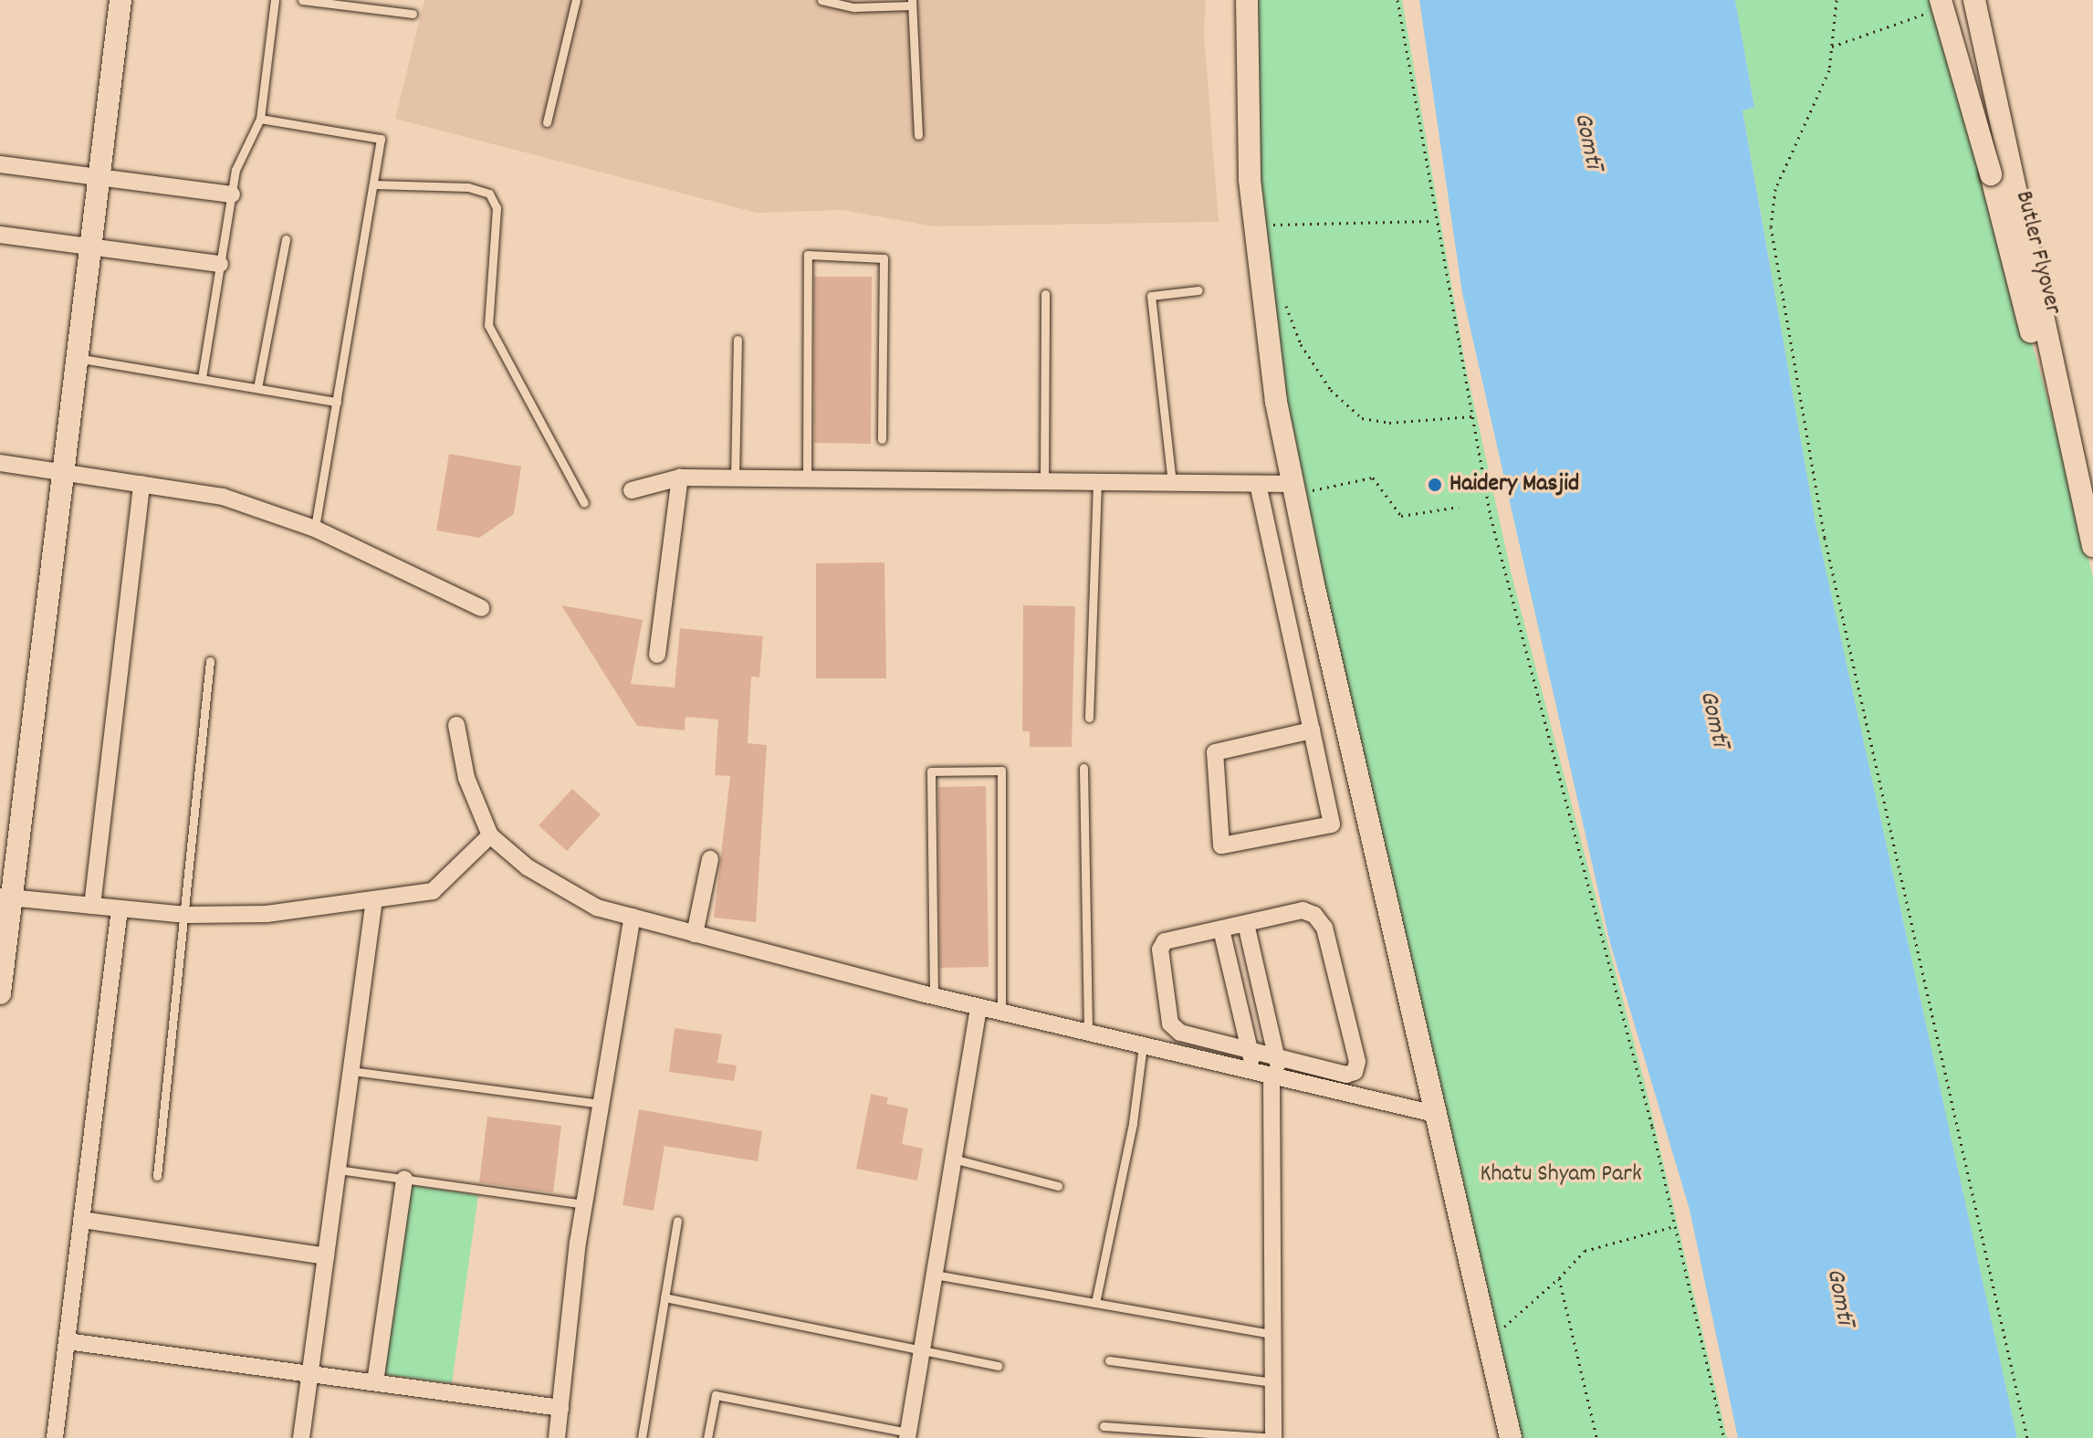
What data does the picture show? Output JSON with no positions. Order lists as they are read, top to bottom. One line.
{"streets":{"street":["Butler Flyover"]},"water":["Gomtī"],"parks":["Khatu Shyam Park"],"places":["Haidery Masjid"]}
